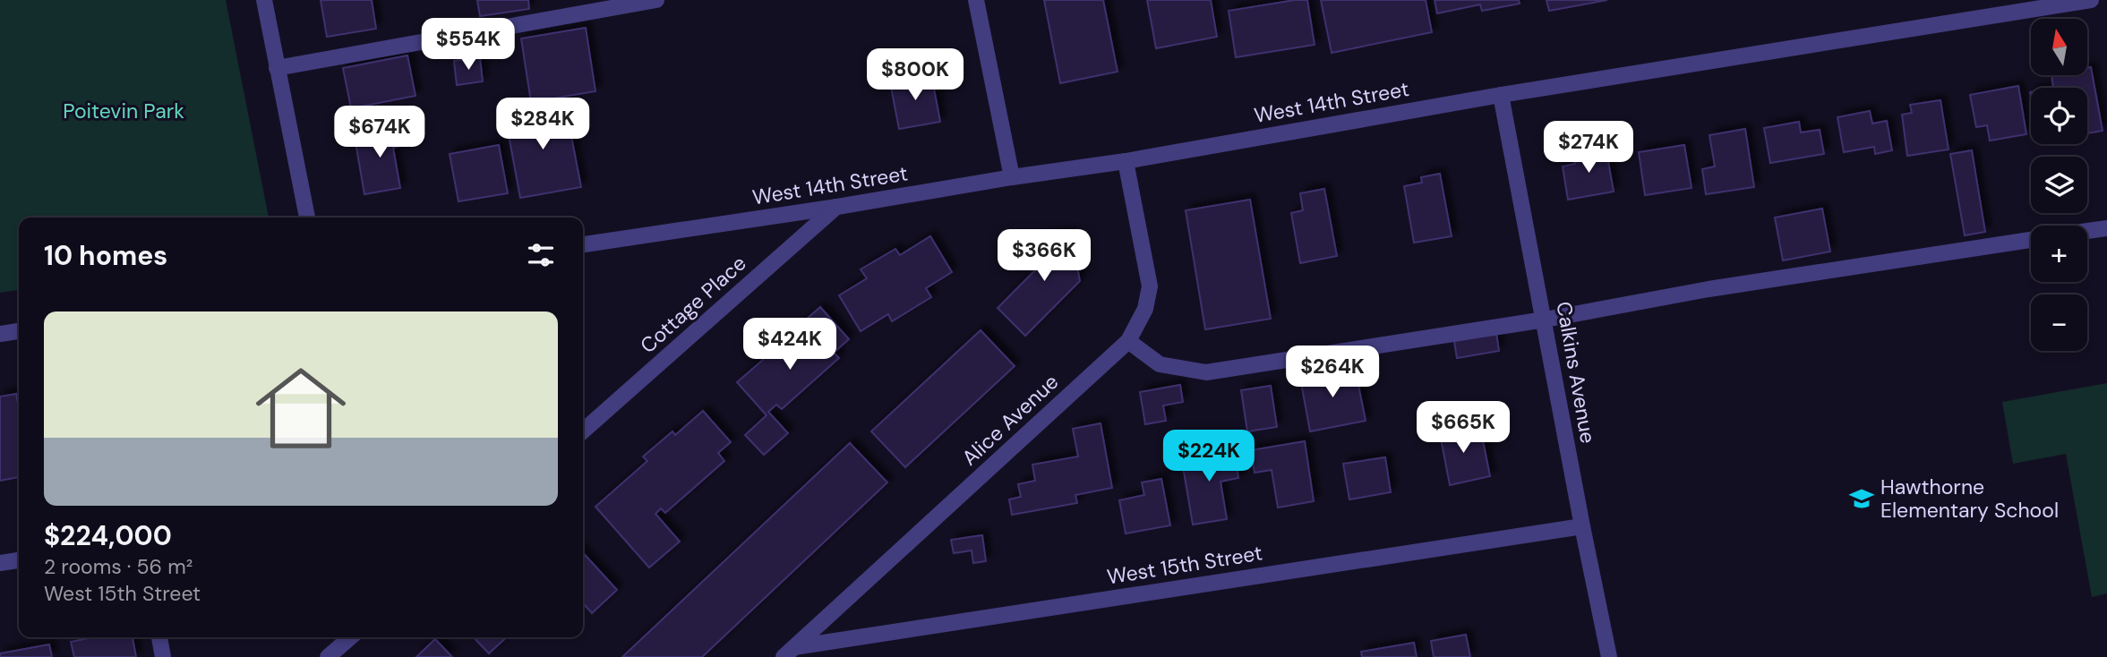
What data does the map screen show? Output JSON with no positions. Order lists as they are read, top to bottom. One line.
{"streets":{"street":["West 14th Street","Cottage Place","Calkins Avenue","Alice Avenue","West 15th Street"]},"crossings":[["West 14th Street","Cottage Place"],["West 14th Street","Calkins Avenue"],["West 14th Street","Alice Avenue"],["Calkins Avenue","West 15th Street"],["Alice Avenue","West 15th Street"]],"parks":["Poitevin Park"],"places":{"school or university":["Hawthorne Elementary School"]},"north":"top","page":{"price":["$554K","$800K","$284K","$674K","$274K","$366K","$424K","$264K","$665K","$224K"],"map_buttons":["+","−"],"heading":"10 homes","list":[{"name":"$224,000","note":"2 rooms · 56 m² · West 15th Street"}]}}
